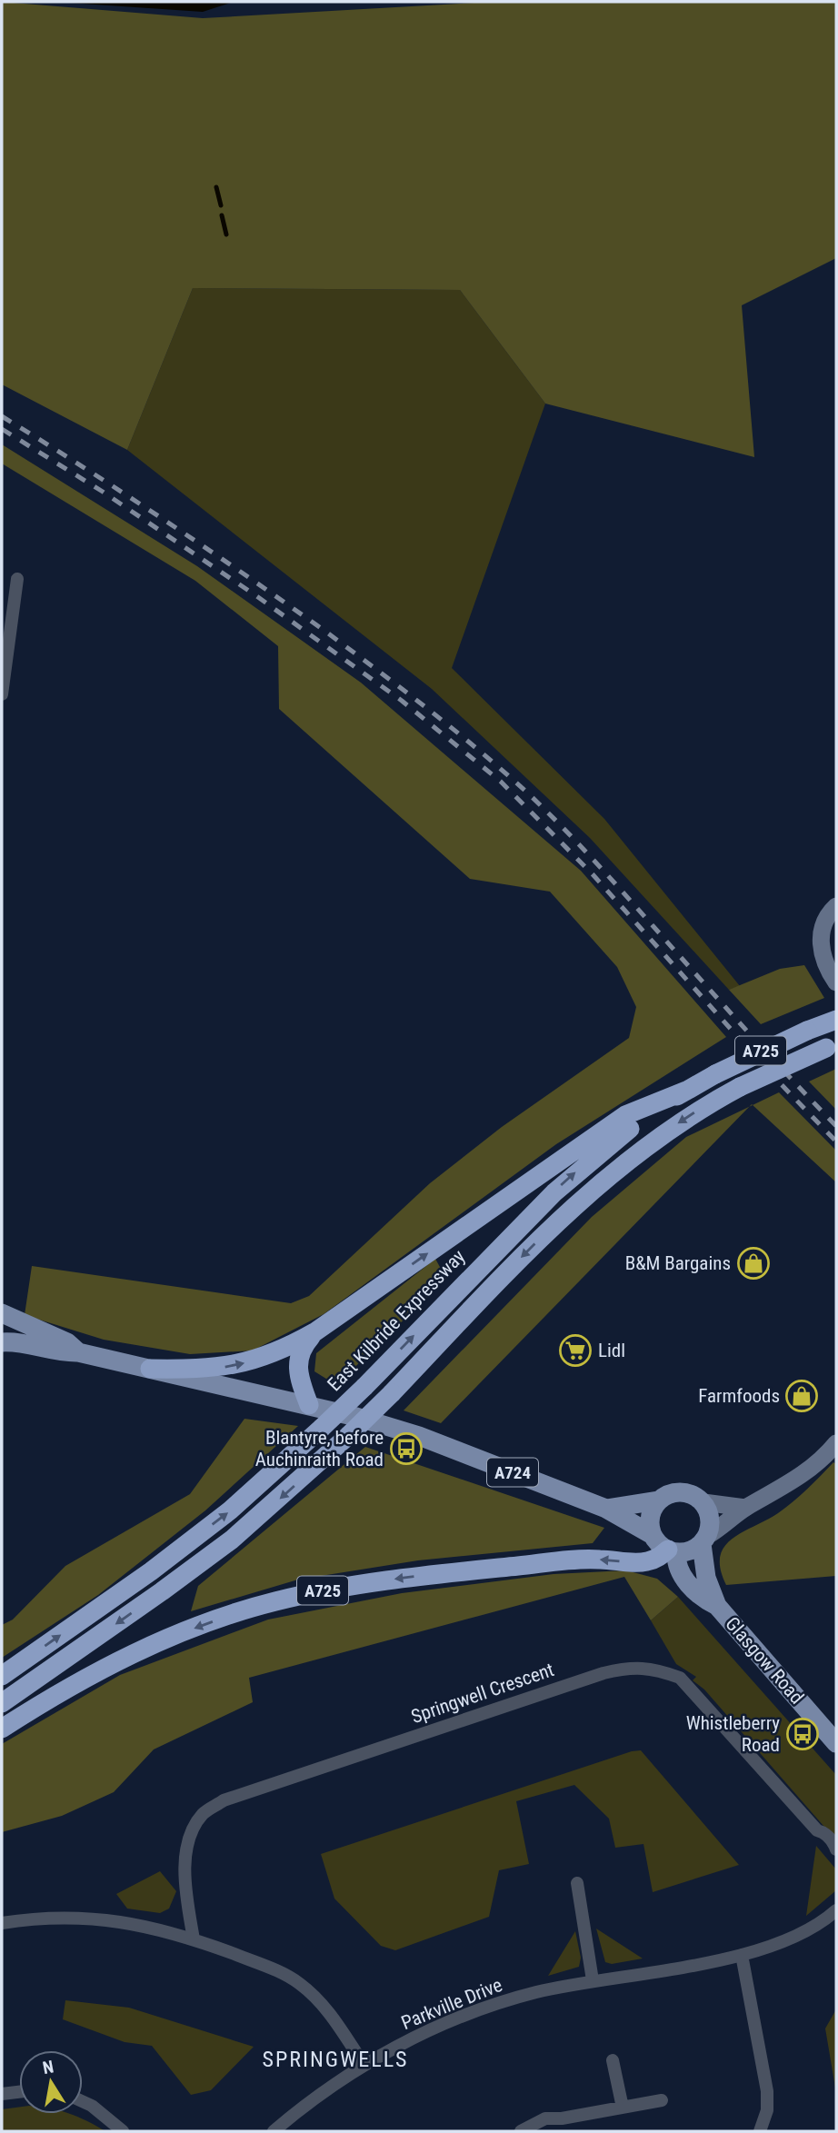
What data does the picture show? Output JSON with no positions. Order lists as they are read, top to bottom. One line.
{"streets":{"highway":["A725","East Kilbride Expressway"],"main road":["A724","Glasgow Road"],"street":["Springwell Crescent","Parkville Drive"]},"crossings":[["A725","East Kilbride Expressway"],["A725","A724"],["A724","Glasgow Road"]],"districts":["SPRINGWELLS"],"places":{"shop":["B&M Bargains","Farmfoods"],"supermarket":["Lidl"],"bus stop":["Blantyre, before Auchinraith Road","Whistleberry Road"]},"north":"top"}
